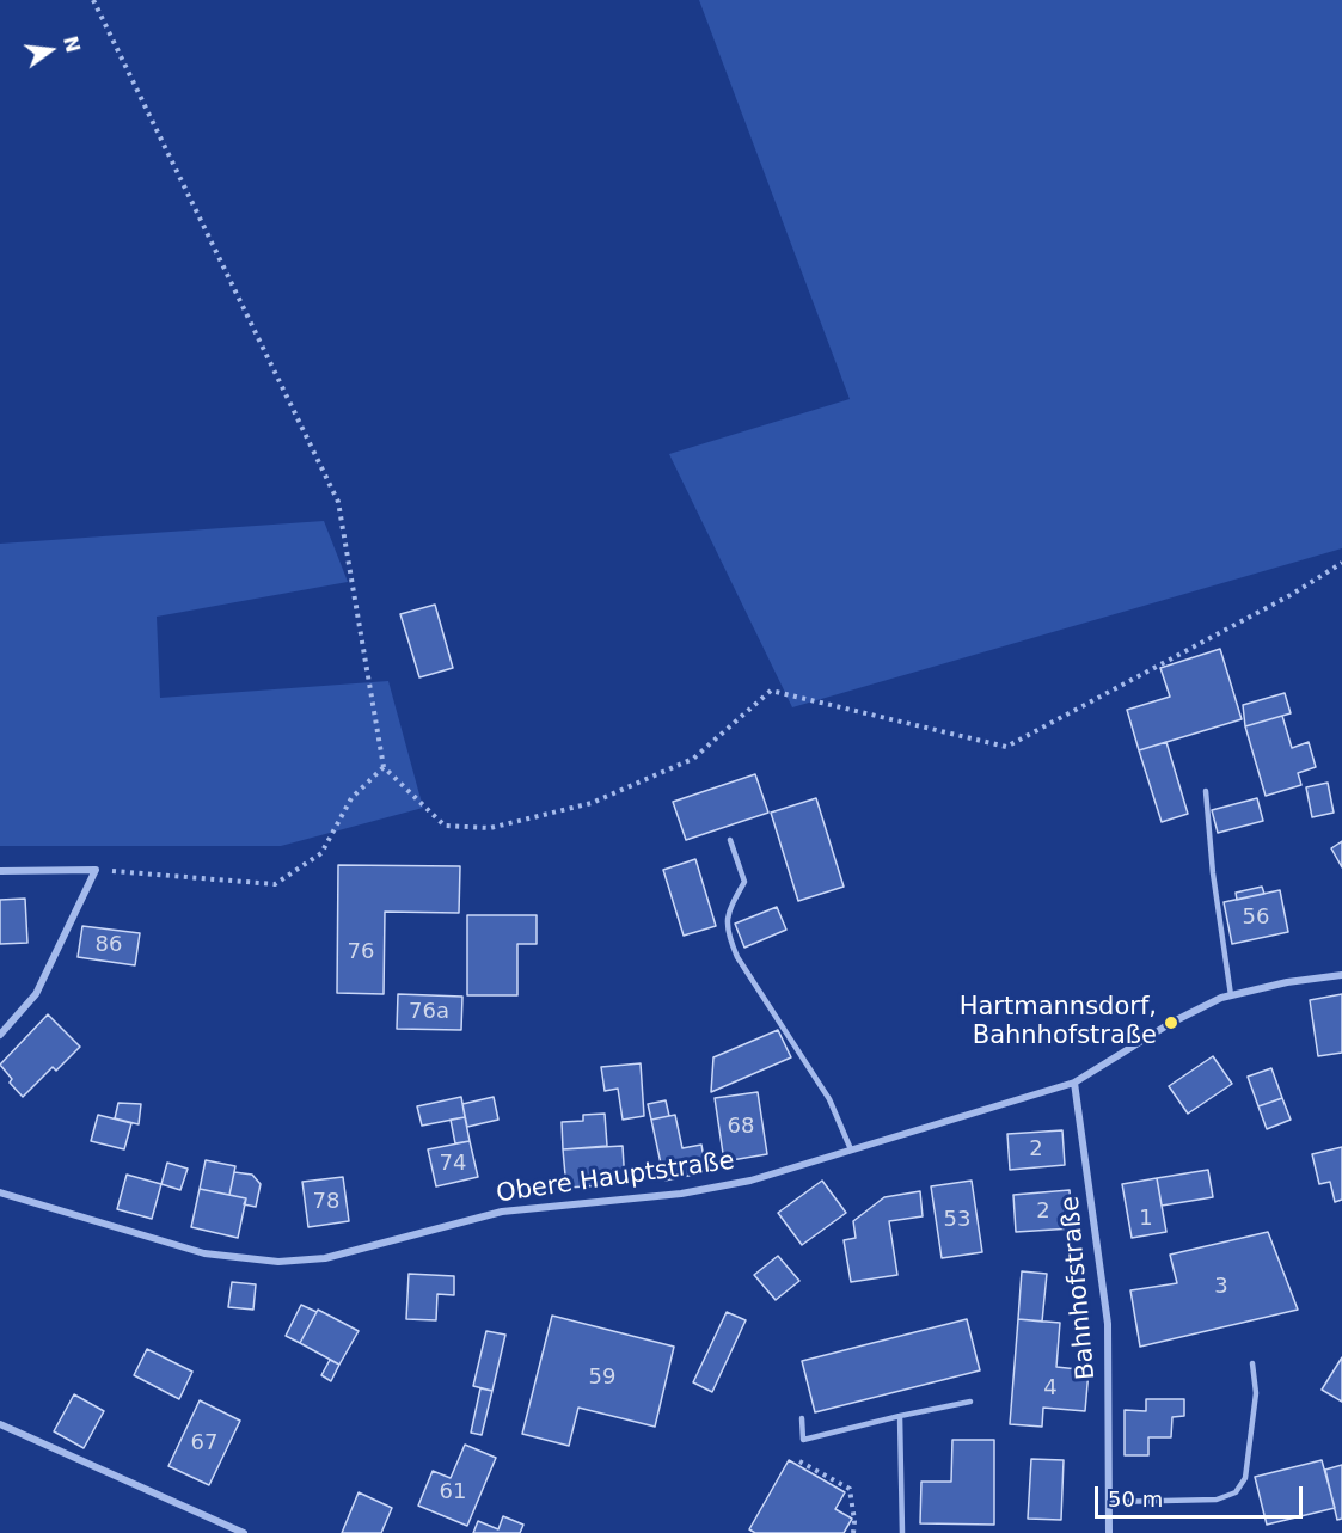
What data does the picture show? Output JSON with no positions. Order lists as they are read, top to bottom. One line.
{"streets":{"street":["Obere Hauptstraße","Bahnhofstraße"]},"crossings":[["Obere Hauptstraße","Bahnhofstraße"]],"places":["Hartmannsdorf, Bahnhofstraße"],"house_numbers":["56","86","76","76a","68","2","74","78","2","1","53","3","59","4","67","61"],"scale_bar":"50 m","north":"right"}
